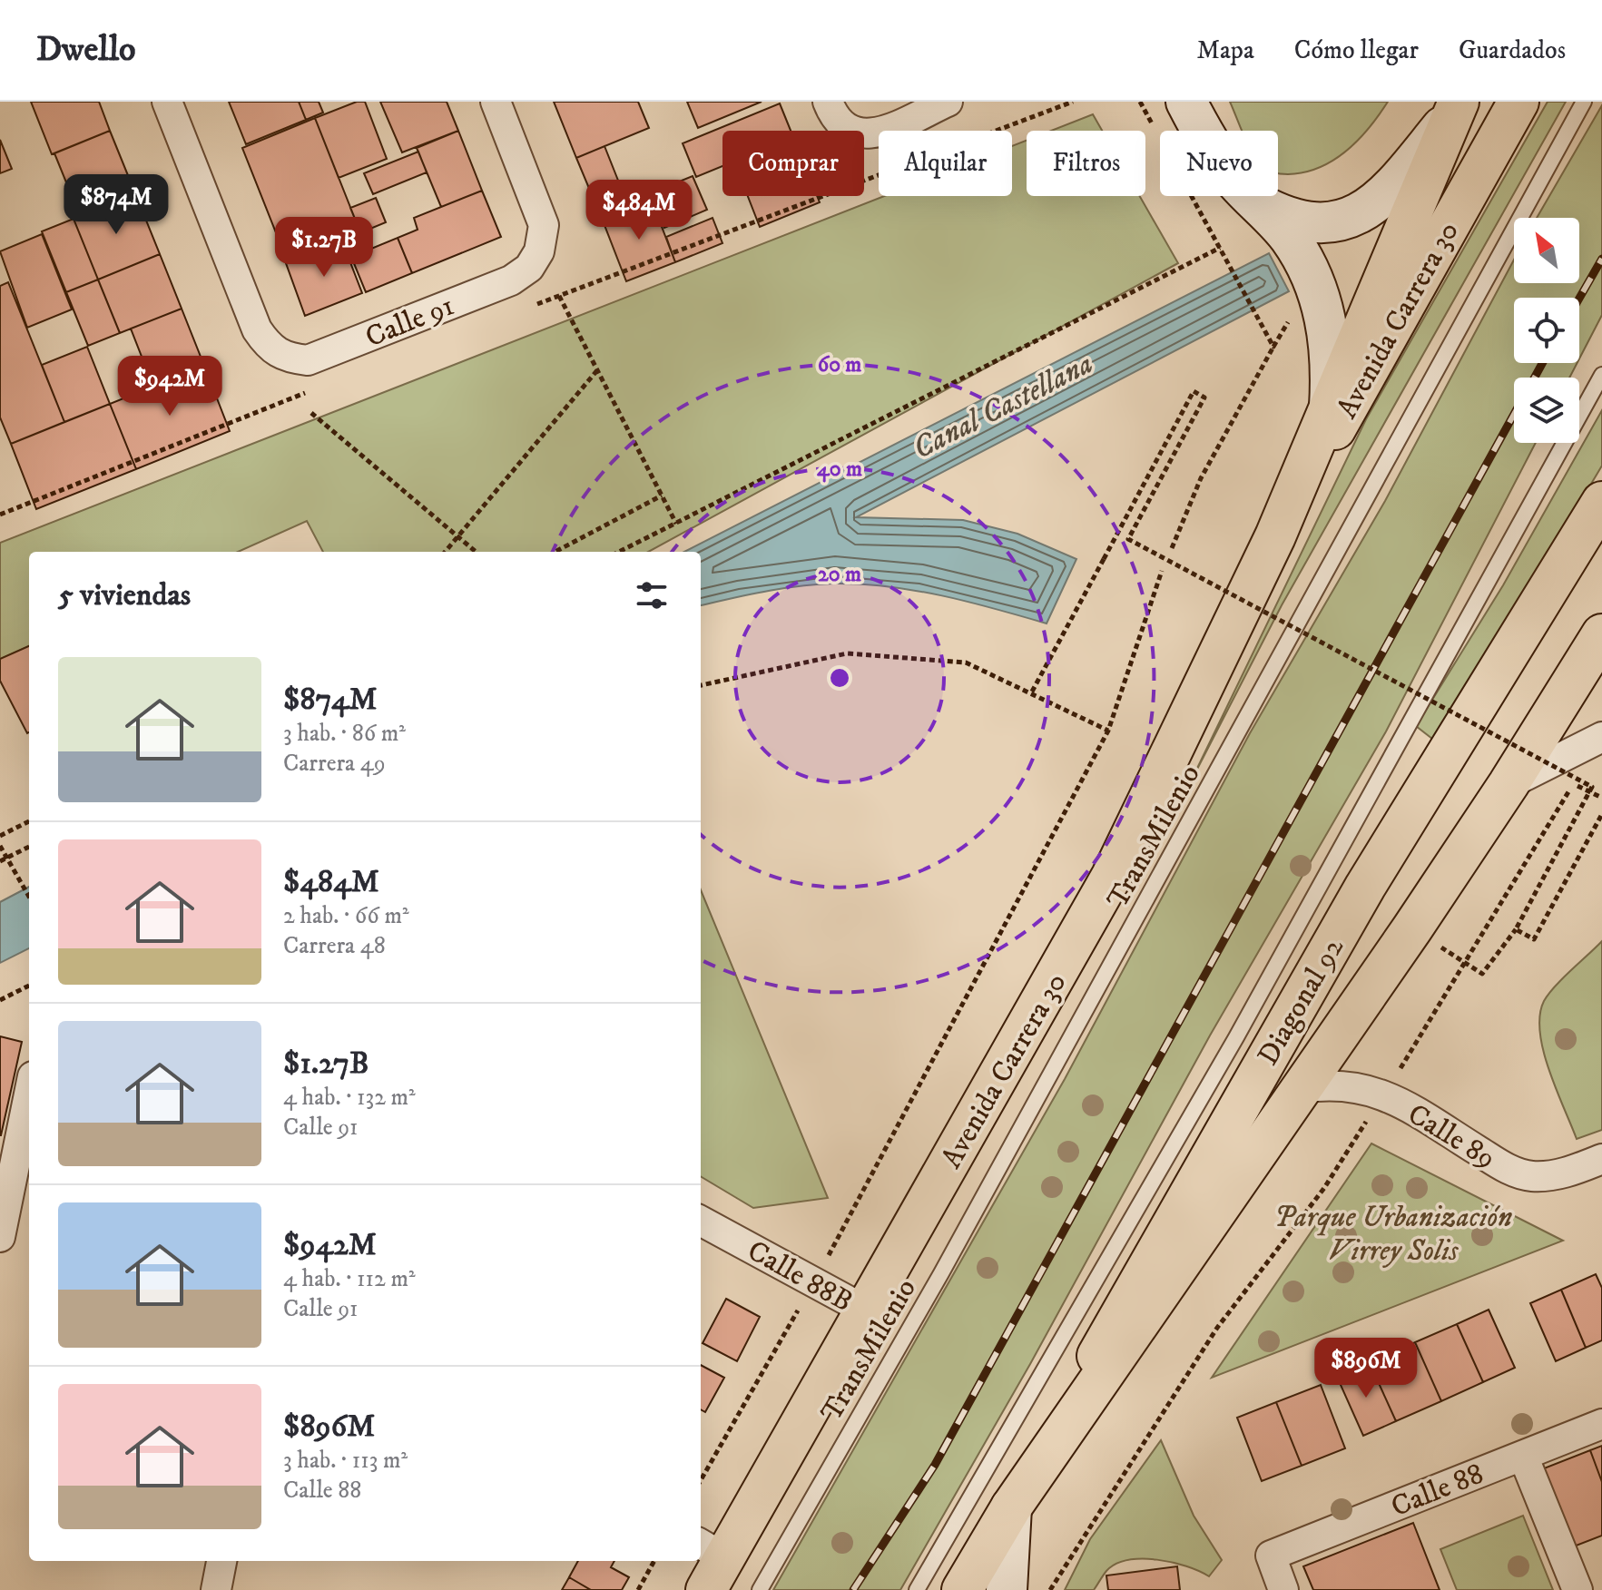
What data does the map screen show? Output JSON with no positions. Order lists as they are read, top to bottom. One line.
{"streets":{"main road":["Avenida Carrera 30","Diagonal 92"],"street":["Calle 91","Calle 89","Calle 88B","Calle 88"],"lane":["TransMilenio"]},"crossings":[["Avenida Carrera 30","Calle 88B"]],"water":["Canal Castellana"],"parks":["Parque Urbanización Virrey Solis"],"north":"top left","page":{"header":"Dwello","nav":["Mapa","Cómo llegar","Guardados"],"chip":["Comprar","Alquilar","Filtros","Nuevo"],"price":["$874M","$484M","$1.27B","$942M","$896M"],"heading":"5 viviendas","list":[{"name":"$874M","note":"3 hab. · 86 m² · Carrera 49"},{"name":"$484M","note":"2 hab. · 66 m² · Carrera 48"},{"name":"$1.27B","note":"4 hab. · 132 m² · Calle 91"},{"name":"$942M","note":"4 hab. · 112 m² · Calle 91"},{"name":"$896M","note":"3 hab. · 113 m² · Calle 88"}]},"rings":["60 m","40 m","20 m"]}
